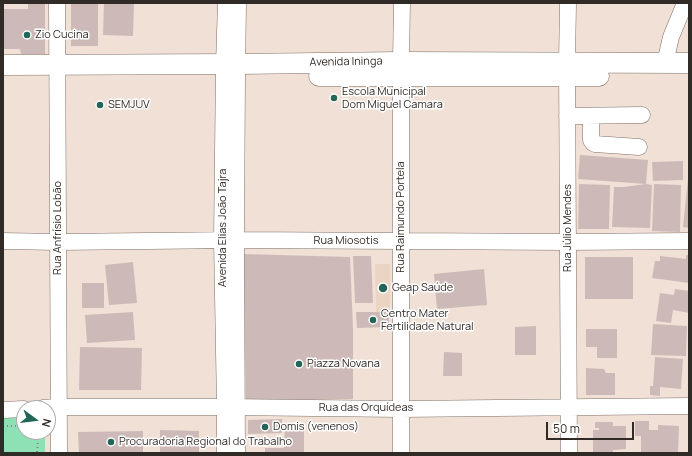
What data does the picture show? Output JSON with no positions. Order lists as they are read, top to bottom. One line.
{"streets":{"main road":["Avenida Ininga"],"street":["Rua Raimundo Portela","Rua Anfrísio Lobão","Avenida Elias João Tajra","Rua Júlio Mendes","Rua Miosotis","Rua das Orquídeas"]},"crossings":[["Avenida Ininga","Rua Raimundo Portela"],["Avenida Ininga","Rua Anfrísio Lobão"],["Avenida Ininga","Avenida Elias João Tajra"],["Avenida Ininga","Rua Júlio Mendes"],["Rua Raimundo Portela","Rua Miosotis"],["Rua Raimundo Portela","Rua das Orquídeas"],["Rua Anfrísio Lobão","Rua Miosotis"],["Rua Anfrísio Lobão","Rua das Orquídeas"],["Avenida Elias João Tajra","Rua Miosotis"],["Avenida Elias João Tajra","Rua das Orquídeas"],["Rua Júlio Mendes","Rua Miosotis"],["Rua Júlio Mendes","Rua das Orquídeas"]],"places":["Zio Cucina","Escola Municipal Dom Miguel Camara","SEMJUV","Geap Saúde","Centro Mater Fertilidade Natural","Piazza Novana","Domis (venenos)","Procuradoria Regional do Trabalho"],"scale_bar":"50 m","north":"right"}
